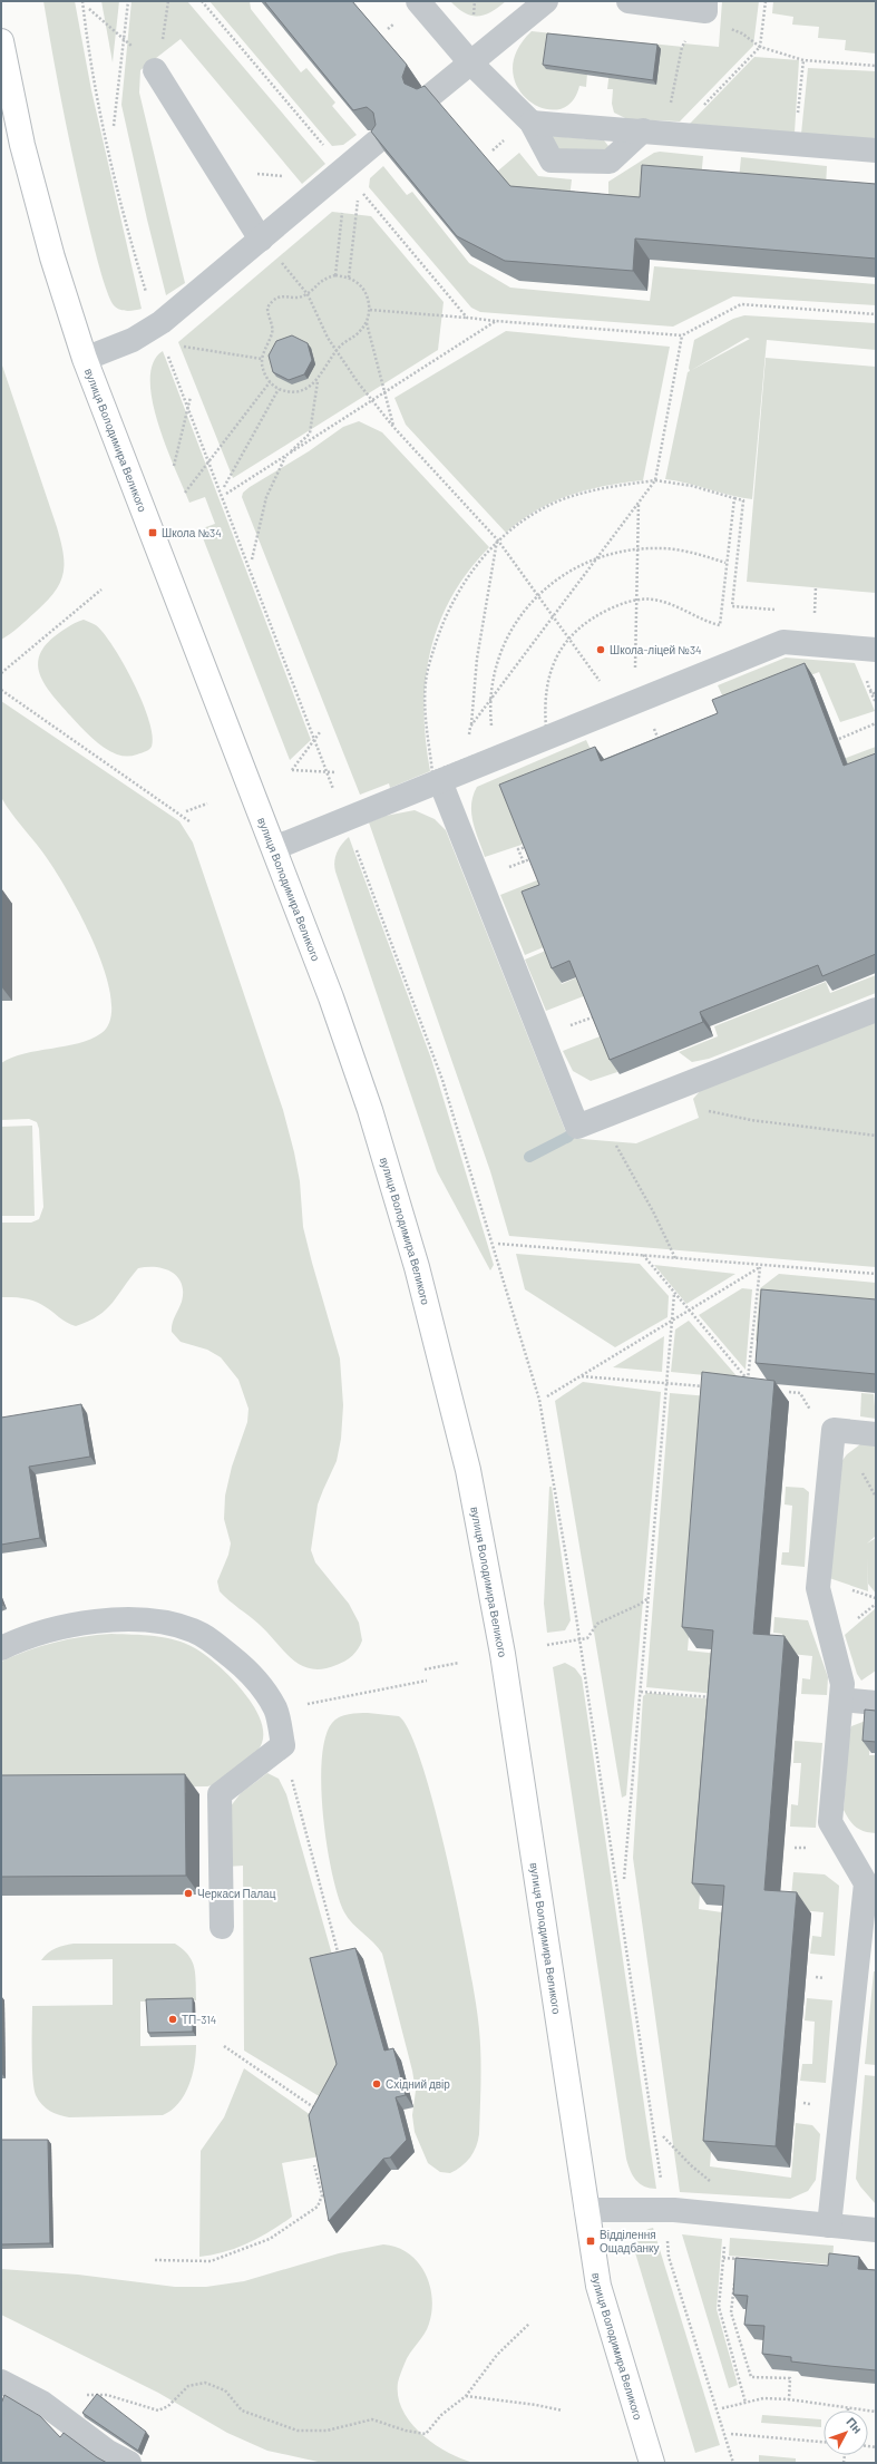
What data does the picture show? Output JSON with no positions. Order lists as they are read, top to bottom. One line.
{"streets":{"main road":["вулиця Володимира Великого"]},"places":{"transit":["Школа №34","Відділення Ощадбанку"],"other":["Школа-ліцей №34","Черкаси Палац","ТП-314","Східний двір"]},"north":"top right"}
